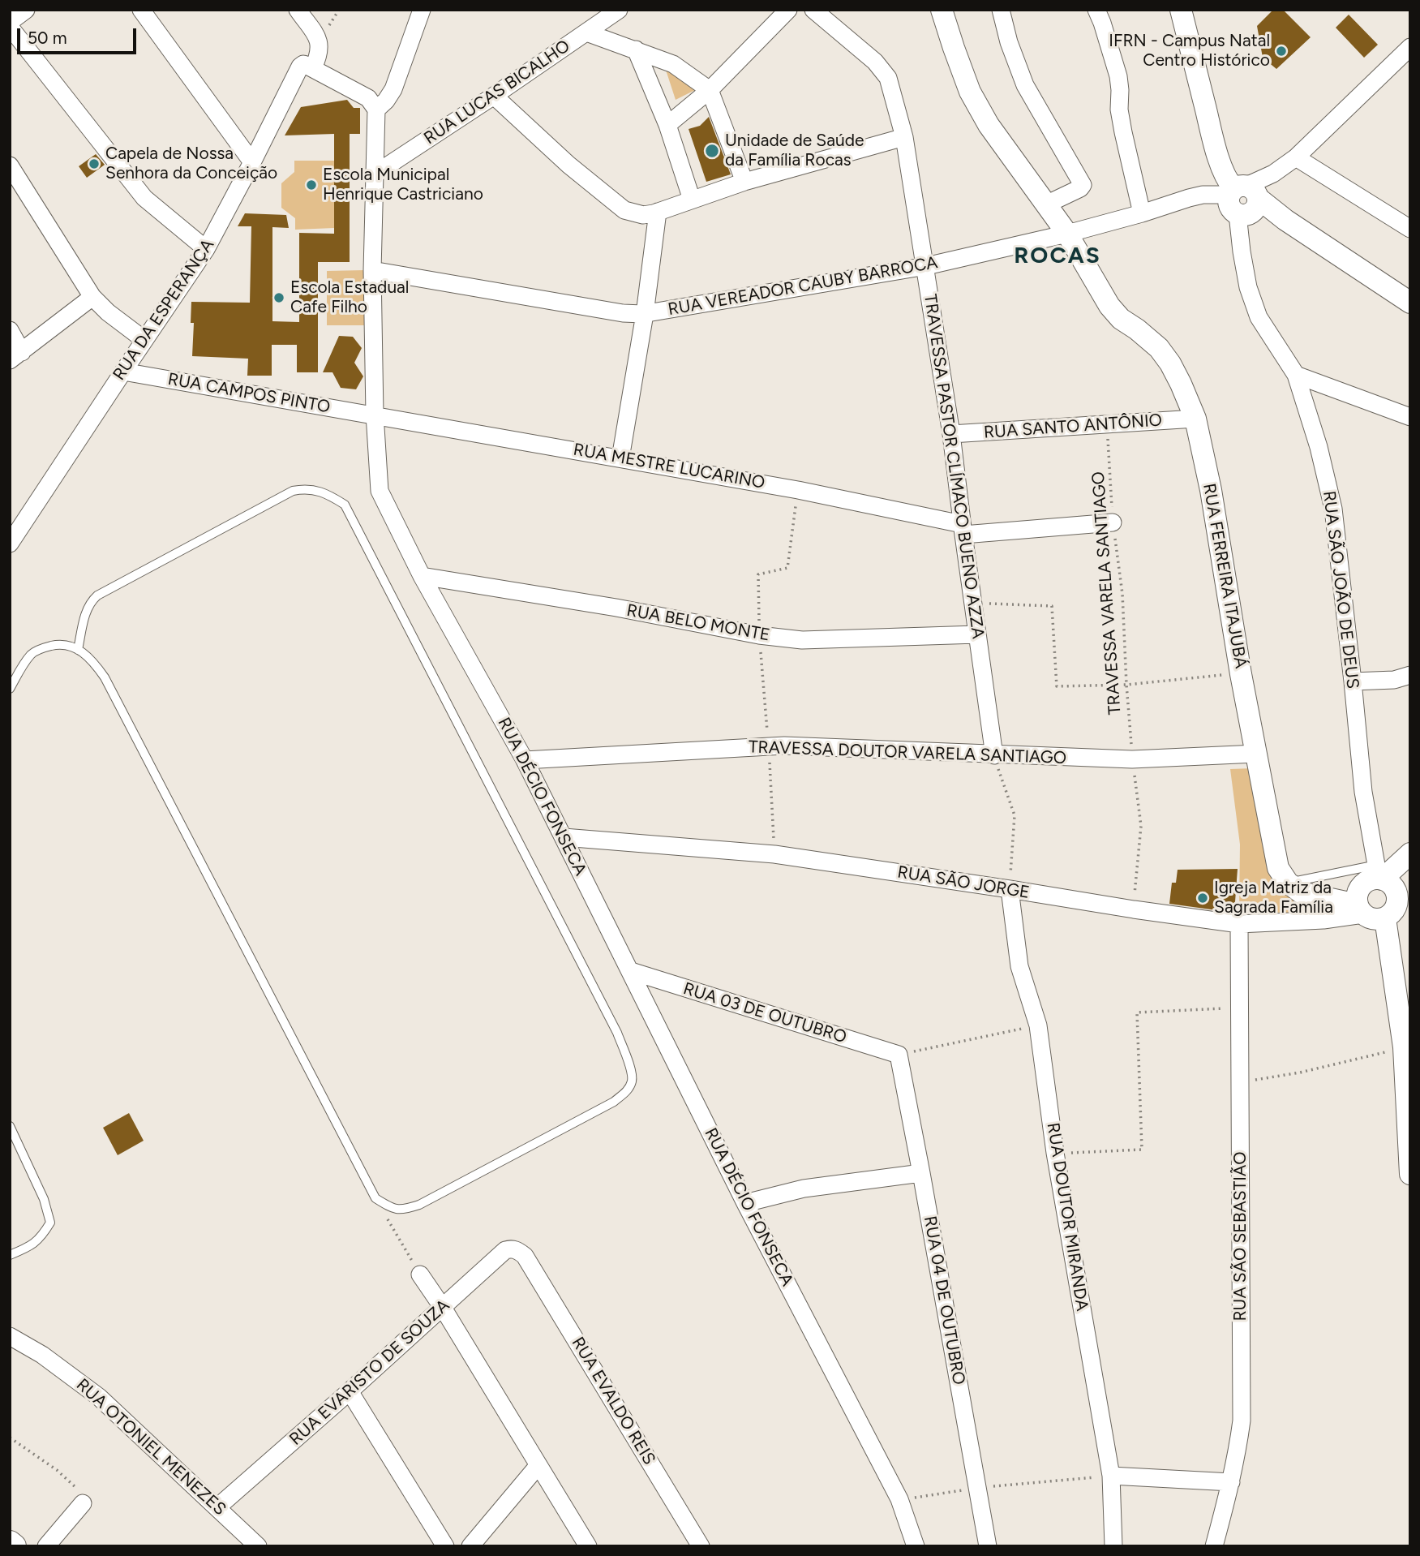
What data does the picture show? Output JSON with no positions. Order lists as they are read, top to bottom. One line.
{"streets":{"street":["RUA LUCAS BICALHO","RUA VEREADOR CAUBY BARROCA","RUA DA ESPERANÇA","RUA CAMPOS PINTO","RUA SANTO ANTÔNIO","RUA MESTRE LUCARINO","TRAVESSA PASTOR CLÍMACO BUENO AZZA","RUA FERREIRA ITAJUBÁ","RUA SÃO JOÃO DE DEUS","RUA BELO MONTE","TRAVESSA DOUTOR VARELA SANTIAGO","RUA DÉCIO FONSECA","RUA SÃO JORGE","RUA 03 DE OUTUBRO","RUA DOUTOR MIRANDA","RUA SÃO SEBASTIÃO","RUA 04 DE OUTUBRO","RUA EVARISTO DE SOUZA","RUA EVALDO REIS","RUA OTONIEL MENEZES"],"path":["TRAVESSA VARELA SANTIAGO"]},"crossings":[["RUA LUCAS BICALHO","RUA DÉCIO FONSECA"],["RUA VEREADOR CAUBY BARROCA","TRAVESSA PASTOR CLÍMACO BUENO AZZA"],["RUA VEREADOR CAUBY BARROCA","RUA FERREIRA ITAJUBÁ"],["RUA VEREADOR CAUBY BARROCA","RUA SÃO JOÃO DE DEUS"],["RUA VEREADOR CAUBY BARROCA","RUA DÉCIO FONSECA"],["RUA DA ESPERANÇA","RUA CAMPOS PINTO"],["RUA CAMPOS PINTO","RUA MESTRE LUCARINO"],["RUA CAMPOS PINTO","RUA DÉCIO FONSECA"],["RUA SANTO ANTÔNIO","TRAVESSA PASTOR CLÍMACO BUENO AZZA"],["RUA SANTO ANTÔNIO","RUA FERREIRA ITAJUBÁ"],["RUA SANTO ANTÔNIO","TRAVESSA VARELA SANTIAGO"],["RUA MESTRE LUCARINO","TRAVESSA PASTOR CLÍMACO BUENO AZZA"],["RUA MESTRE LUCARINO","TRAVESSA VARELA SANTIAGO"],["RUA MESTRE LUCARINO","RUA DÉCIO FONSECA"],["TRAVESSA PASTOR CLÍMACO BUENO AZZA","RUA BELO MONTE"],["TRAVESSA PASTOR CLÍMACO BUENO AZZA","TRAVESSA DOUTOR VARELA SANTIAGO"],["RUA FERREIRA ITAJUBÁ","TRAVESSA DOUTOR VARELA SANTIAGO"],["RUA SÃO JOÃO DE DEUS","RUA SÃO JORGE"],["TRAVESSA VARELA SANTIAGO","TRAVESSA DOUTOR VARELA SANTIAGO"],["TRAVESSA VARELA SANTIAGO","RUA SÃO JORGE"],["RUA BELO MONTE","RUA DÉCIO FONSECA"],["TRAVESSA DOUTOR VARELA SANTIAGO","RUA DÉCIO FONSECA"],["RUA DÉCIO FONSECA","RUA SÃO JORGE"],["RUA DÉCIO FONSECA","RUA 03 DE OUTUBRO"],["RUA SÃO JORGE","RUA DOUTOR MIRANDA"],["RUA SÃO JORGE","RUA SÃO SEBASTIÃO"],["RUA 03 DE OUTUBRO","RUA 04 DE OUTUBRO"],["RUA EVARISTO DE SOUZA","RUA EVALDO REIS"],["RUA EVARISTO DE SOUZA","RUA OTONIEL MENEZES"]],"districts":["ROCAS"],"places":["IFRN - Campus Natal Centro Histórico","Unidade de Saúde da Família Rocas","Capela de Nossa Senhora da Conceição","Escola Municipal Henrique Castriciano","Escola Estadual Cafe Filho","Igreja Matriz da Sagrada Família"],"scale_bar":"50 m"}
